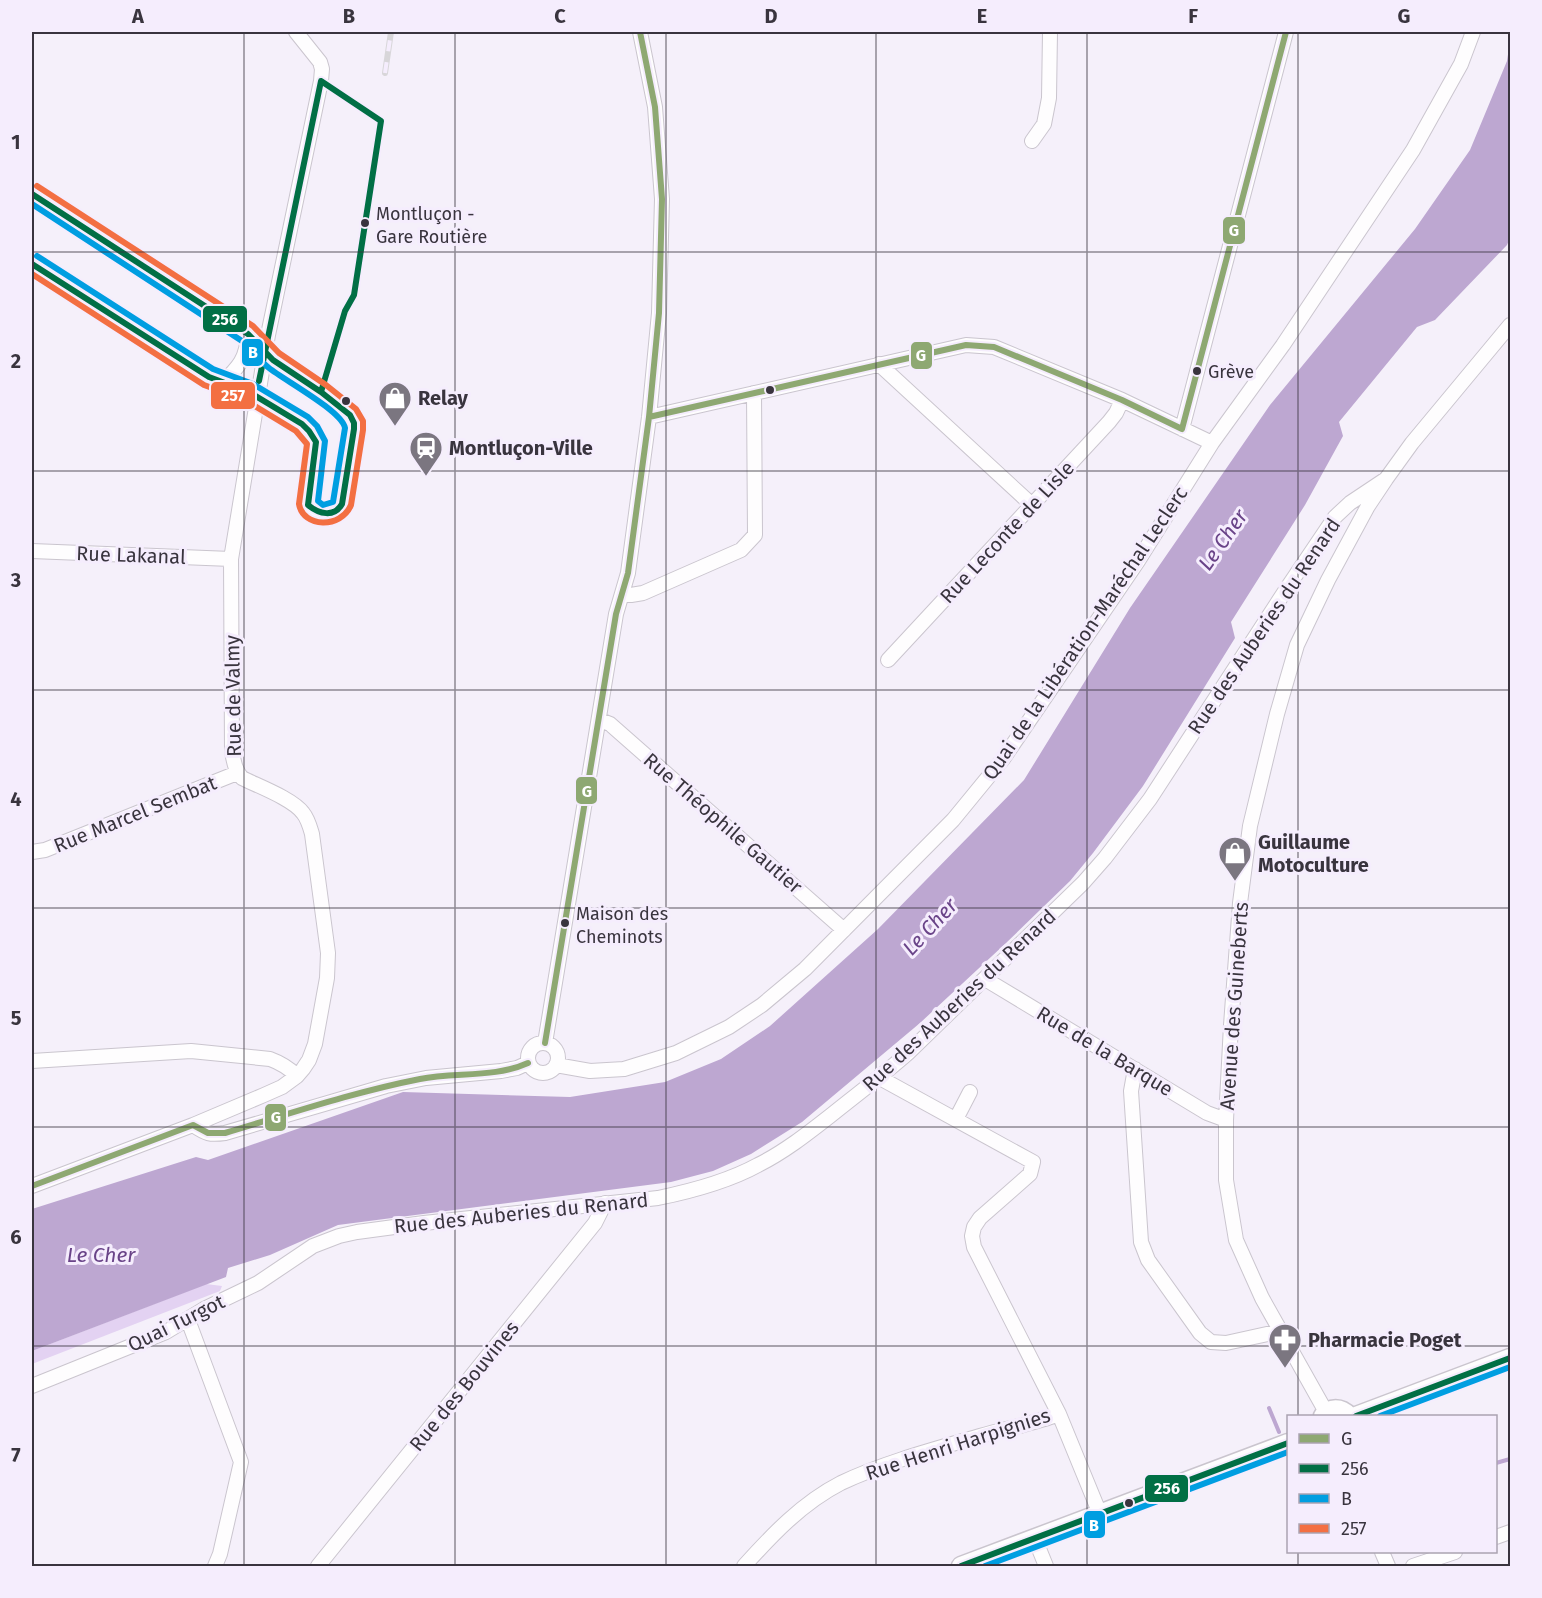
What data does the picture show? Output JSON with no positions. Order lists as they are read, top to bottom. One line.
{"streets":{"street":["Rue Leconte de Lisle","Rue Lakanal","Rue des Auberies du Renard","Quai de la Libération-Maréchal Leclerc","Rue de Valmy","Rue Marcel Sembat","Rue Théophile Gautier","Avenue des Guineberts","Rue de la Barque","Quai Turgot","Rue des Bouvines","Rue Henri Harpignies"]},"crossings":[["Rue Lakanal","Rue de Valmy"],["Rue des Auberies du Renard","Avenue des Guineberts"],["Rue des Auberies du Renard","Rue de la Barque"],["Rue des Auberies du Renard","Quai Turgot"],["Rue des Auberies du Renard","Rue des Bouvines"],["Rue des Auberies du Renard","Rue Henri Harpignies"],["Quai de la Libération-Maréchal Leclerc","Rue Théophile Gautier"],["Rue de Valmy","Rue Marcel Sembat"],["Avenue des Guineberts","Rue de la Barque"]],"water":["Le Cher"],"places":{"other":["Montluçon - Gare Routière","Grève","Maison des Cheminots"],"shop":["Relay","Guillaume Motoculture"],"station":["Montluçon-Ville"],"pharmacy":["Pharmacie Poget"]},"lines":["transit line G","transit line 256","transit line 257","transit line B"],"legend":["G","256","B","257"],"grid":{"columns":["A","B","C","D","E","F","G"],"rows":["1","2","3","4","5","6","7"]}}
